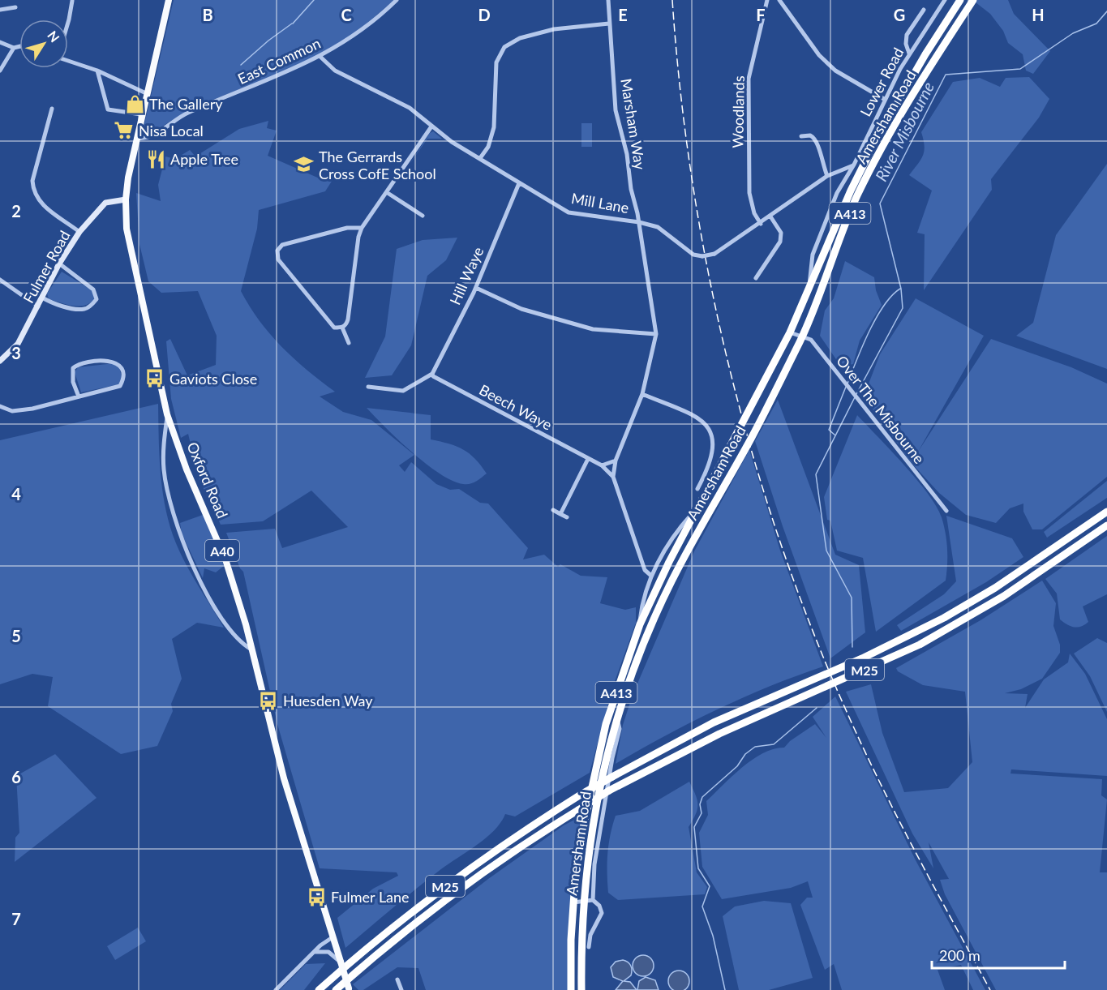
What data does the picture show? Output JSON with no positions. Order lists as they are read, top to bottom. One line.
{"streets":{"highway":["Amersham Road","A413","M25"],"main road":["Oxford Road","A40"],"street":["East Common","Lower Road","Woodlands","Marsham Way","Mill Lane","Fulmer Road","Hill Waye","Beech Waye","Over The Misbourne"]},"crossings":[["East Common","Mill Lane"],["East Common","Oxford Road"],["Lower Road","Mill Lane"],["Lower Road","A413"],["Woodlands","Mill Lane"],["Amersham Road","Over The Misbourne"],["Marsham Way","Mill Lane"],["Mill Lane","Hill Waye"],["A413","Over The Misbourne"],["Fulmer Road","Oxford Road"],["Hill Waye","Beech Waye"]],"water":["River Misbourne"],"places":{"shop":["The Gallery"],"supermarket":["Nisa Local"],"restaurant":["Apple Tree"],"school or university":["The Gerrards Cross CofE School"],"bus stop":["Gaviots Close","Huesden Way","Fulmer Lane"]},"scale_bar":"200 m","north":"top right","grid":{"columns":["B","C","D","E","F","G","H"],"rows":["2","3","4","5","6","7"]}}
